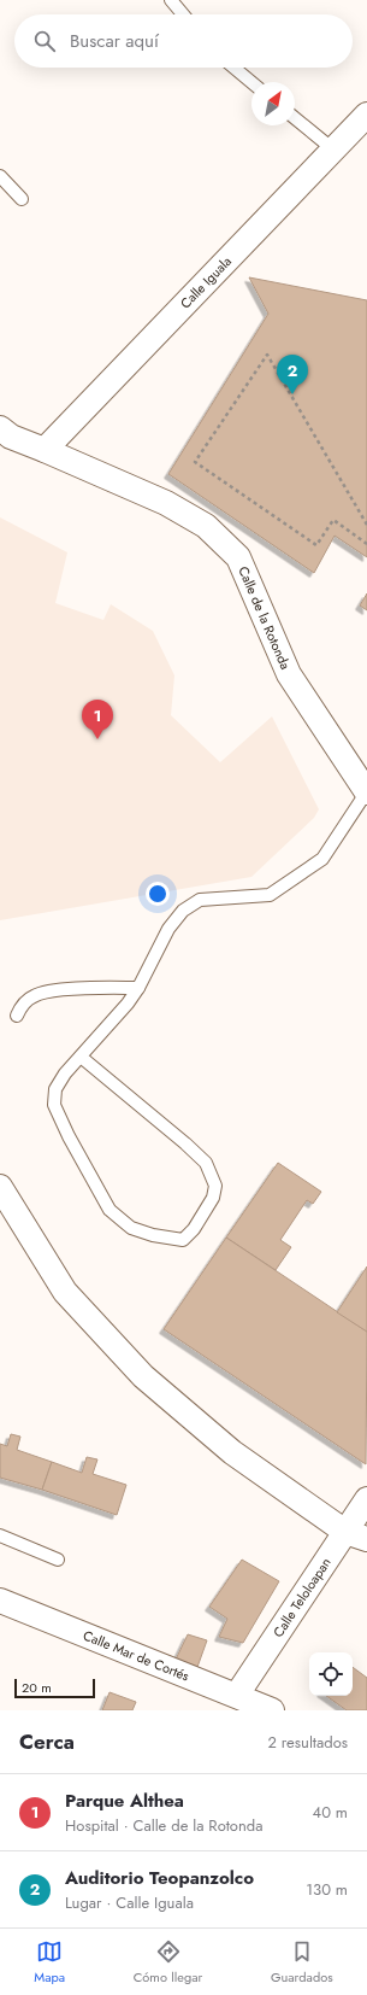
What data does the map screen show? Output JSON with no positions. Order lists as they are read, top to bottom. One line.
{"streets":{"street":["Calle Iguala","Calle de la Rotonda","Calle Teloloapan","Calle Mar de Cortés"]},"crossings":[["Calle Iguala","Calle de la Rotonda"],["Calle Teloloapan","Calle Mar de Cortés"]],"scale_bar":"20 m","north":"top right","page":{"search":"Buscar aquí","pins":["2","1"],"scale":"20 m","heading":["Cerca","2 resultados"],"list":[{"mark":"1","name":"Parque Althea","note":"Hospital · Calle de la Rotonda","value":"40 m"},{"mark":"2","name":"Auditorio Teopanzolco","note":"Lugar · Calle Iguala","value":"130 m"}],"nav":["Mapa","Cómo llegar","Guardados"]}}
